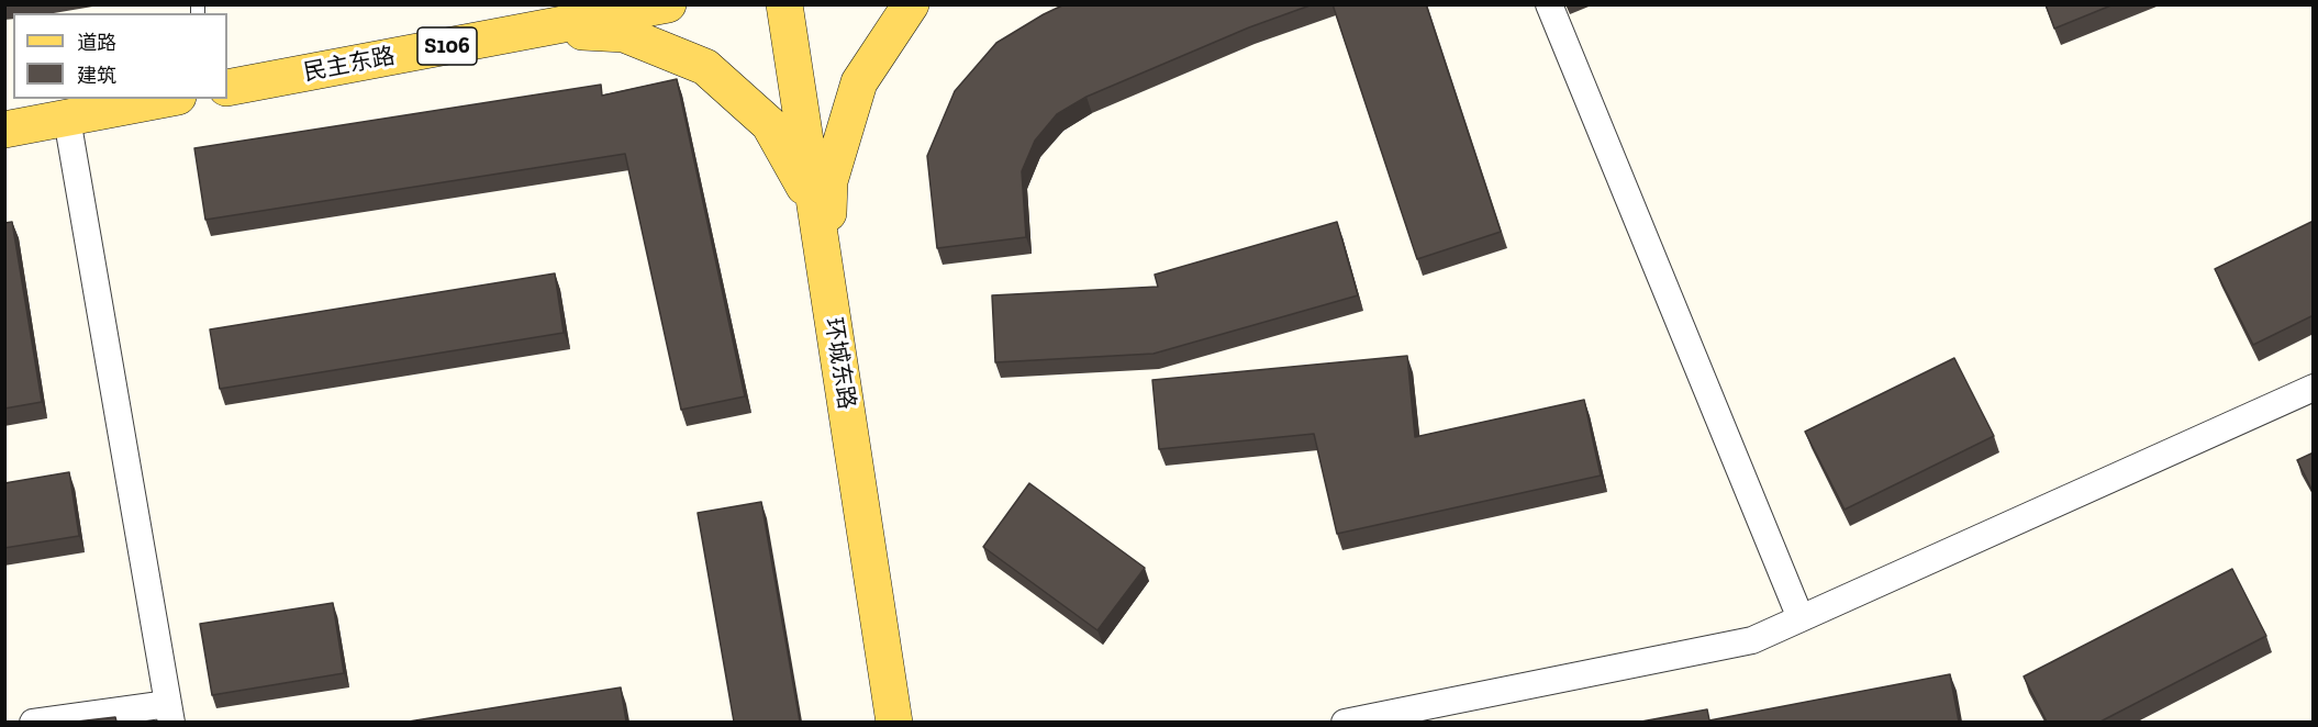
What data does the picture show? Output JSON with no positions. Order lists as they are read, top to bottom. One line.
{"streets":{"main road":["S106","民主东路","环城东路"]},"legend":["道路","建筑"]}
